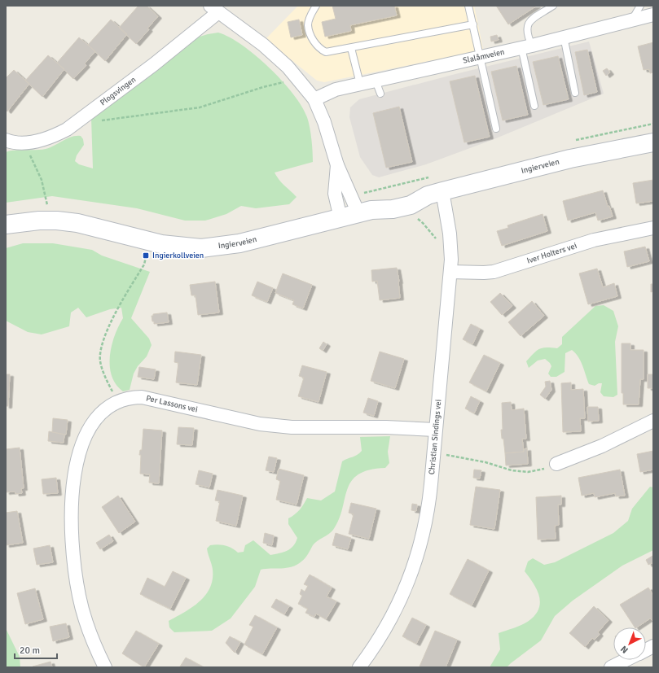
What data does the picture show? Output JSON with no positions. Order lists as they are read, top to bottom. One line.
{"streets":{"main road":["Ingierveien"],"street":["Slalåmveien","Plogsvingen","Iver Holters vei","Per Lassons vei","Christian Sindings vei"]},"crossings":[["Ingierveien","Christian Sindings vei"],["Iver Holters vei","Christian Sindings vei"],["Per Lassons vei","Christian Sindings vei"]],"places":{"transit":["Ingierkollveien"]},"scale_bar":"20 m","north":"bottom left"}
